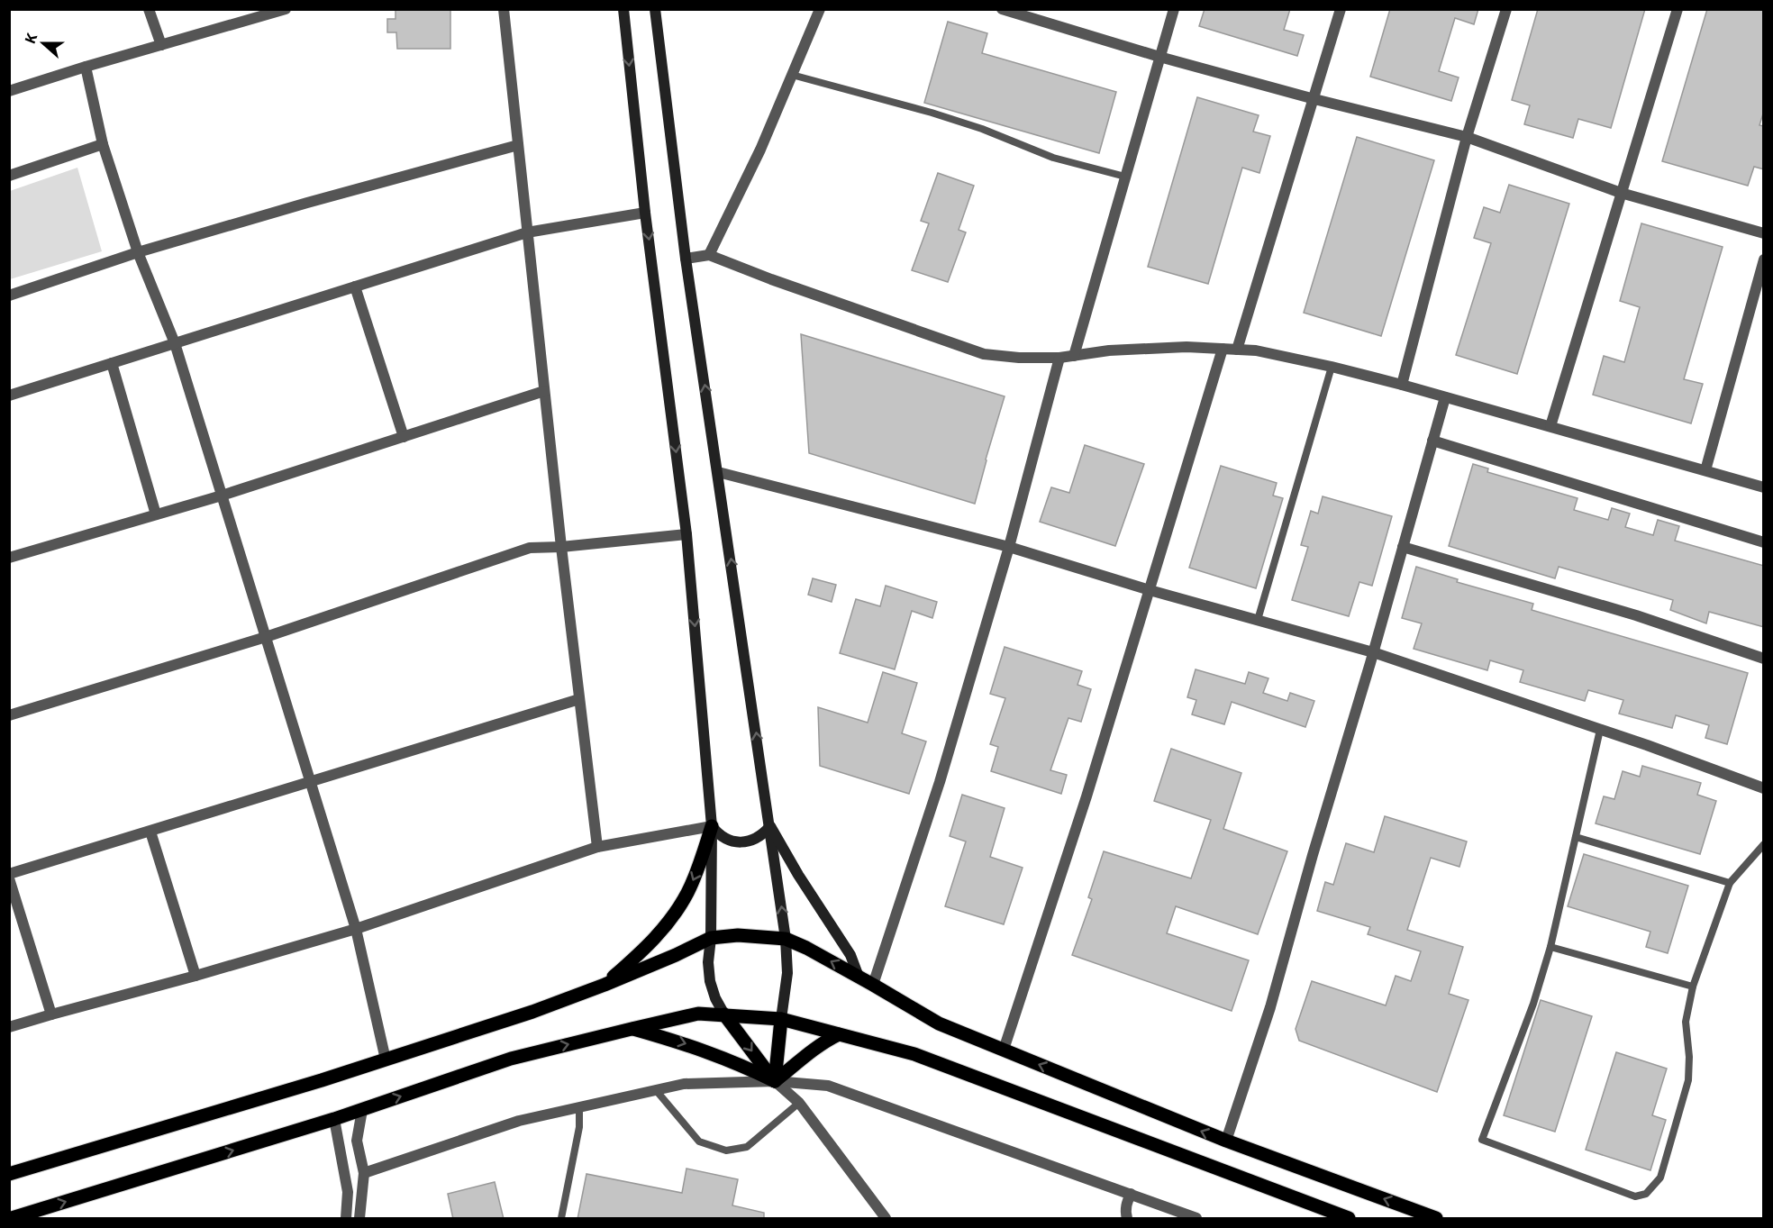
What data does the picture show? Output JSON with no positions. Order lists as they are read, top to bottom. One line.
{"north":"left"}
